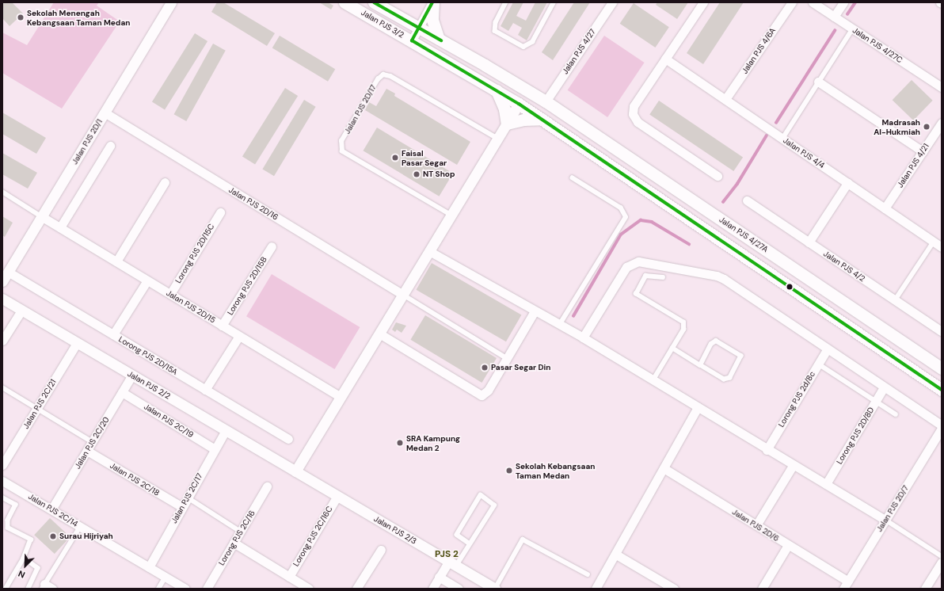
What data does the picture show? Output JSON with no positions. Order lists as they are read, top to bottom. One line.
{"streets":{"main road":["Jalan PJS 3/2","Jalan PJS 4/27A"],"street":["Jalan PJS 4/27C","Jalan PJS 4/6A","Jalan PJS 4/27","Jalan PJS 2D/1","Jalan PJS 4/4","Jalan PJS 4/21","Jalan PJS 2D/16","Lorong PJS 2D/15C","Jalan PJS 4/2","Lorong PJS 2D/15B","Jalan PJS 2D/15","Lorong PJS 2D/15A","Jalan PJS 2/2","Lorong PJS 2d/8c","Jalan PJS 2C/21","Jalan PJS 2C/19","Lorong PJS 2D/8D","Jalan PJS 2C/20","Jalan PJS 2C/18","Jalan PJS 2C/17","Jalan PJS 2D/7","Jalan PJS 2C/14","Jalan PJS 2D/6","Jalan PJS 2/3","Lorong PJS 2C/16C","Lorong PJS 2C/16"],"lane":["Jalan PJS 2D/17"]},"crossings":[["Jalan PJS 3/2","Jalan PJS 4/27"],["Jalan PJS 3/2","Jalan PJS 4/27A"],["Jalan PJS 4/6A","Jalan PJS 4/4"],["Jalan PJS 4/27","Jalan PJS 4/27A"],["Jalan PJS 2D/1","Jalan PJS 2D/16"],["Jalan PJS 2D/1","Jalan PJS 2D/15"],["Jalan PJS 2D/1","Lorong PJS 2D/15A"],["Jalan PJS 4/4","Jalan PJS 4/21"],["Lorong PJS 2D/15C","Jalan PJS 2D/15"],["Lorong PJS 2D/15B","Jalan PJS 2D/15"],["Jalan PJS 2/2","Jalan PJS 2C/21"],["Jalan PJS 2/2","Jalan PJS 2C/20"],["Jalan PJS 2/2","Jalan PJS 2C/17"],["Jalan PJS 2/2","Jalan PJS 2/3"],["Jalan PJS 2C/19","Jalan PJS 2C/20"],["Jalan PJS 2C/19","Jalan PJS 2C/17"],["Jalan PJS 2C/20","Jalan PJS 2C/18"],["Jalan PJS 2C/20","Jalan PJS 2C/14"],["Jalan PJS 2C/18","Jalan PJS 2C/17"],["Jalan PJS 2C/17","Jalan PJS 2C/14"],["Jalan PJS 2D/7","Jalan PJS 2D/6"],["Jalan PJS 2/3","Lorong PJS 2C/16C"]],"districts":["PJS 2"],"places":["Sekolah Menengah Kebangsaan Taman Medan","Madrasah Al-Hukmiah","Faisal Pasar Segar","NT Shop","Pasar Segar Din","SRA Kampung Medan 2","Sekolah Kebangsaan Taman Medan","Surau Hijriyah"],"north":"bottom left"}
